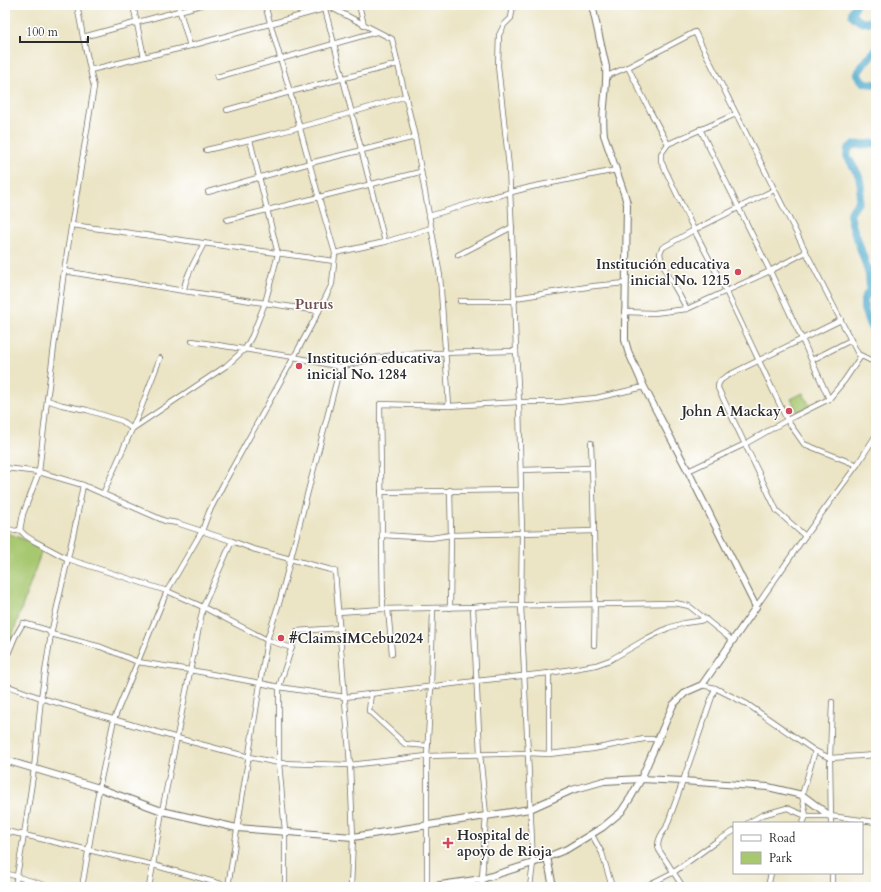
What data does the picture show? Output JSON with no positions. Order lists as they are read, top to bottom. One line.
{"districts":["Purus"],"places":{"other":["Institución educativa inicial No. 1215","Institución educativa inicial No. 1284","John A Mackay","#ClaimsIMCebu2024"],"health":["Hospital de apoyo de Rioja"]},"legend":["Road","Park"],"scale_bar":"100 m"}
